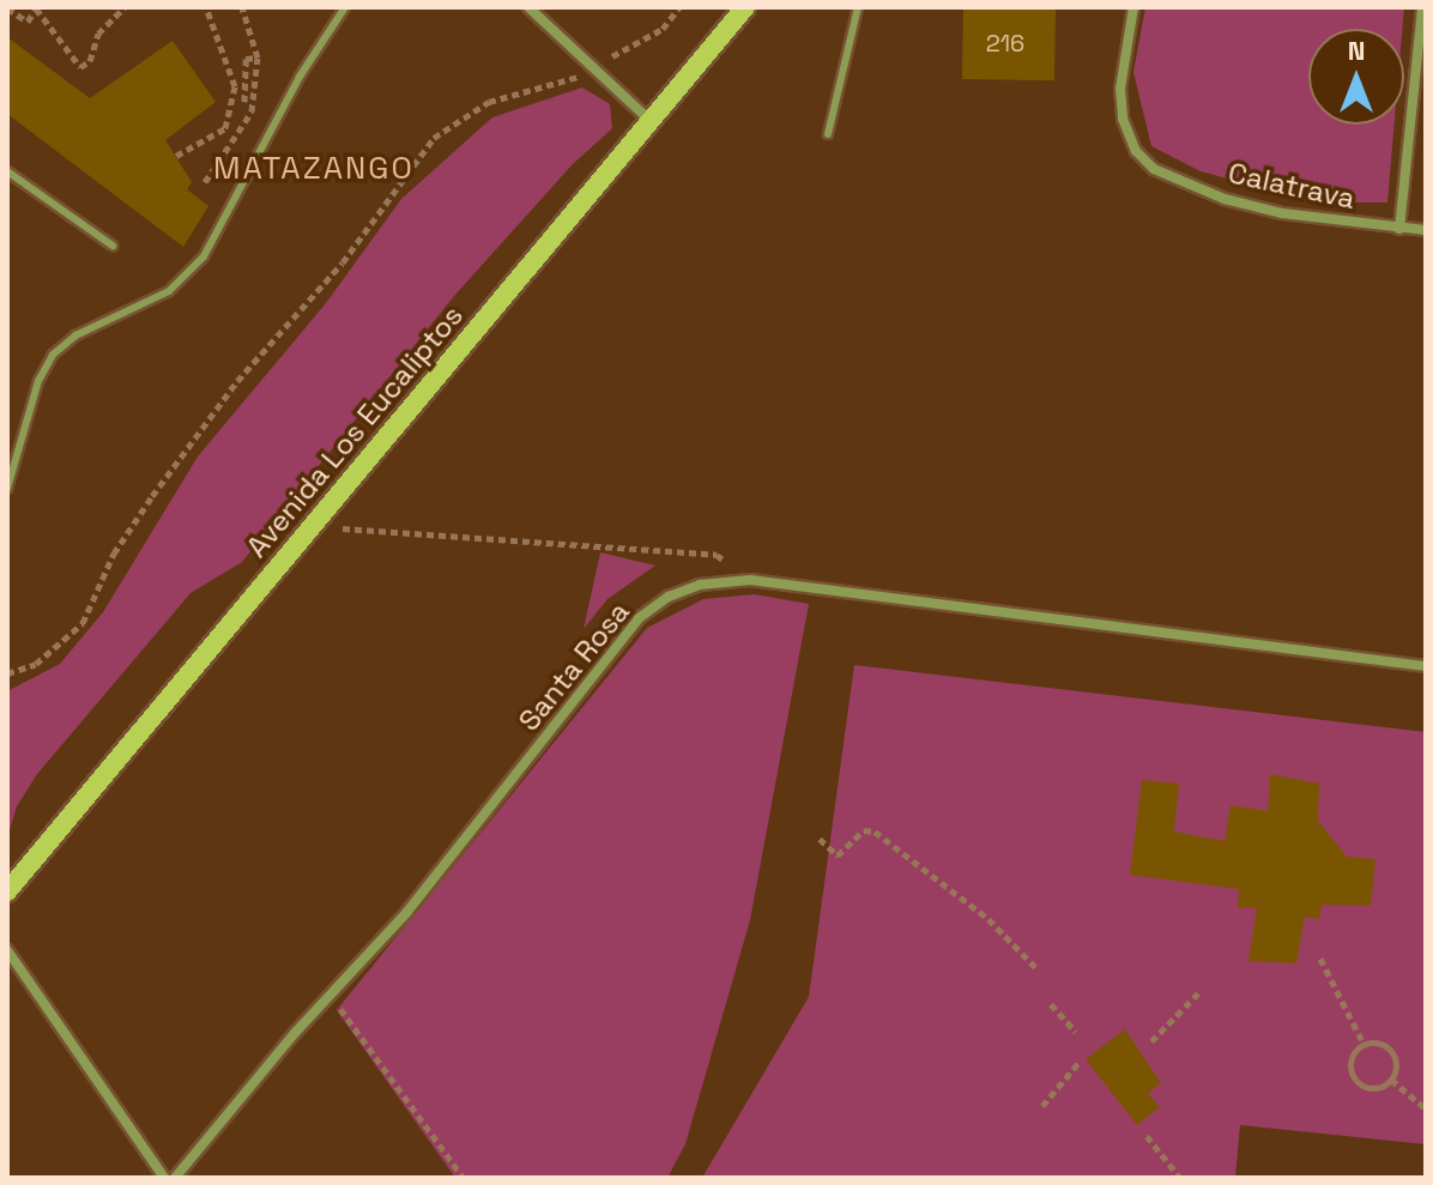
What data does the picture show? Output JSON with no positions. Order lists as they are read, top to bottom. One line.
{"streets":{"street":["Calatrava","Avenida Los Eucaliptos","Santa Rosa"]},"districts":["MATAZANGO"],"house_numbers":["216"],"north":"top"}
